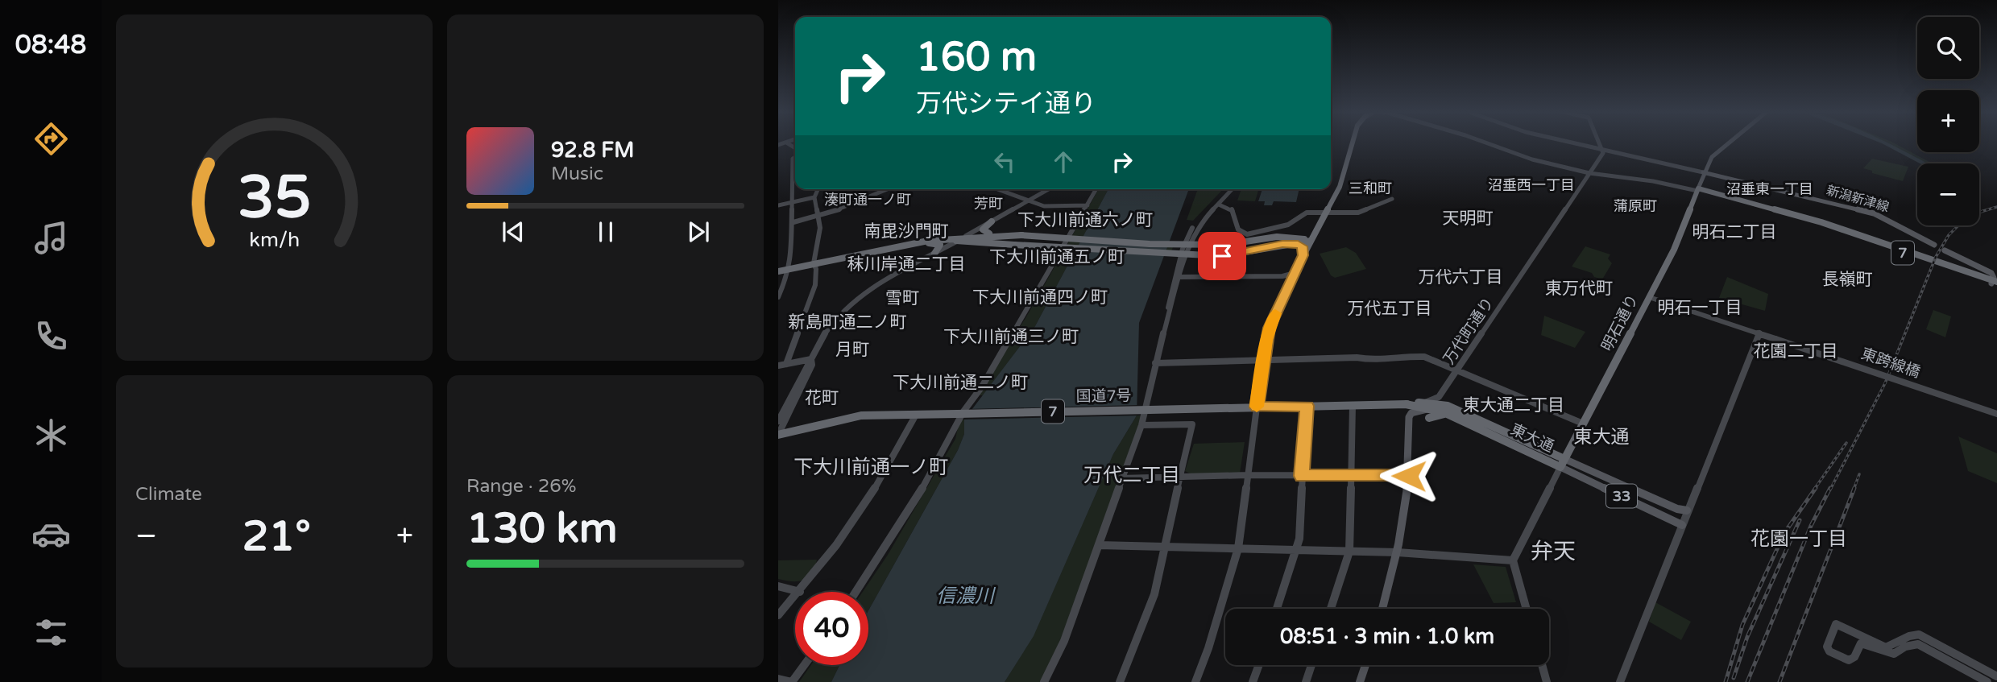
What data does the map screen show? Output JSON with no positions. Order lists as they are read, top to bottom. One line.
{"streets":{"highway":["7","明石通り","国道7号","東大通"],"main road":["新潟新津線","33"],"street":["万代町通り","東跨線橋"]},"crossings":[["7","明石通り"],["7","万代町通り"],["7","国道7号"],["7","東大通"],["明石通り","東跨線橋"],["明石通り","東大通"],["万代町通り","東大通"]],"districts":["沼垂西一丁目","三和町","沼垂東一丁目","湊町通一ノ町","芳町","蒲原町","天明町","下大川前通六ノ町","南毘沙門町","明石二丁目","下大川前通五ノ町","秣川岸通二丁目","万代六丁目","長嶺町","東万代町","下大川前通四ノ町","雪町","明石一丁目","万代五丁目","新島町通二ノ町","下大川前通三ノ町","月町","花園二丁目","下大川前通二ノ町","花町","東大通二丁目","東大通","下大川前通一ノ町","万代二丁目","花園一丁目","弁天"],"water":["信濃川"],"page":{"tabs":"08:48","map_buttons":["+","−"],"turn":["160 m","万代シテイ通り"],"song":["92.8 FM","Music"],"tile":["Climate",["Range · 26%","130 km"]],"heat":["−","21°","+"],"limit":"40","trip":"08:51 · 3 min · 1.0 km","gauge":["35","km/h"]}}
